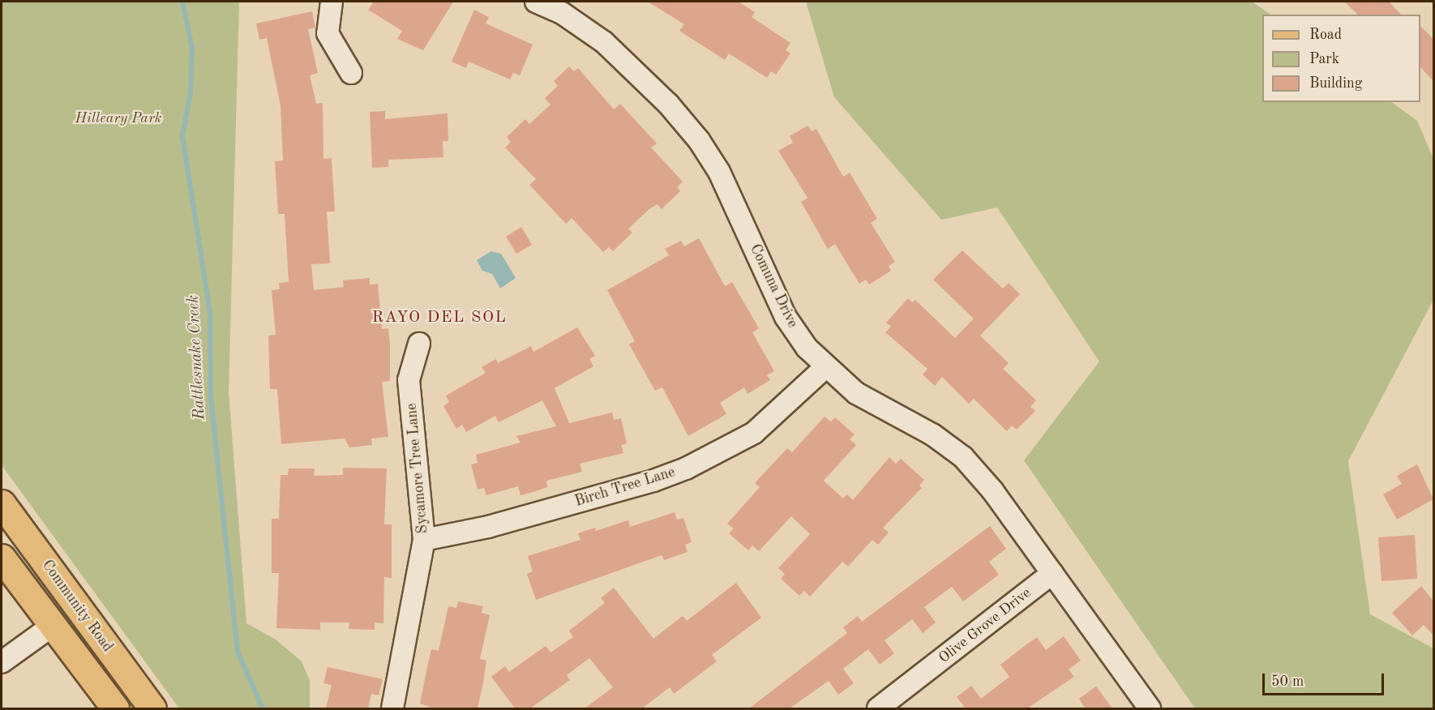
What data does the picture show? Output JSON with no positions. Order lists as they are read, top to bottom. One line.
{"streets":{"main road":["Community Road"],"street":["Comuna Drive","Sycamore Tree Lane","Birch Tree Lane","Olive Grove Drive"]},"crossings":[["Comuna Drive","Birch Tree Lane"],["Comuna Drive","Olive Grove Drive"],["Sycamore Tree Lane","Birch Tree Lane"]],"districts":["RAYO DEL SOL"],"water":["Rattlesnake Creek"],"parks":["Hilleary Park"],"legend":["Road","Park","Building"],"scale_bar":"50 m"}
